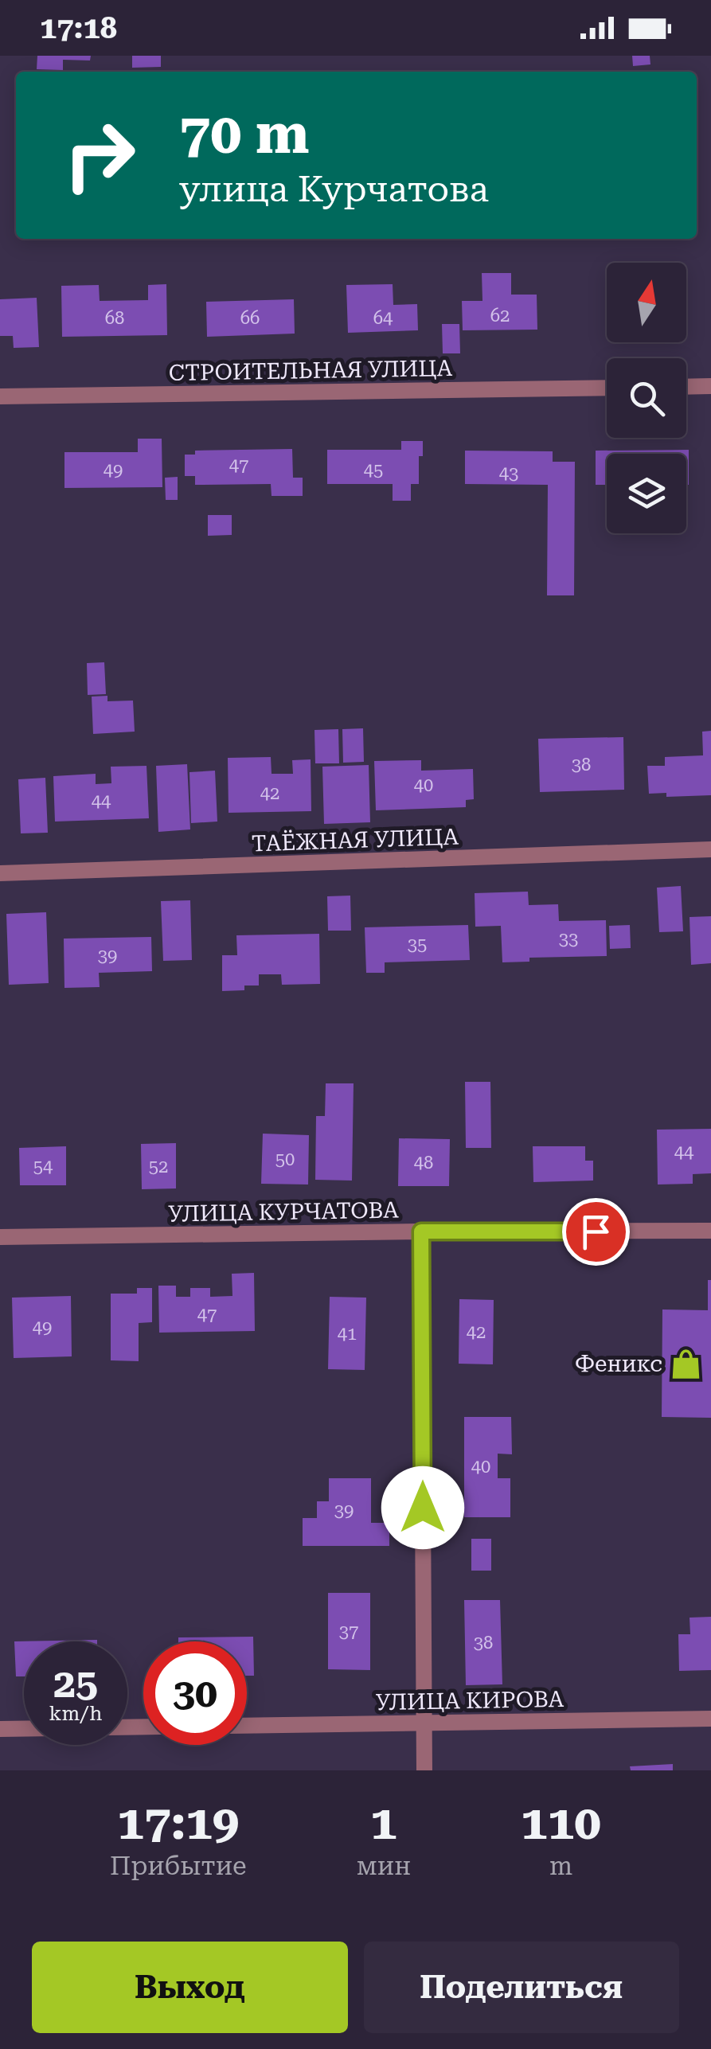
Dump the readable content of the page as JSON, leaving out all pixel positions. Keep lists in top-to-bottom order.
{
  "streets": {
    "street": [
      "СТРОИТЕЛЬНАЯ УЛИЦА",
      "ТАЁЖНАЯ УЛИЦА",
      "УЛИЦА КУРЧАТОВА",
      "УЛИЦА КИРОВА"
    ]
  },
  "places": {
    "shop": ["Феникс"]
  },
  "house_numbers": [
    "62",
    "68",
    "66",
    "64",
    "47",
    "49",
    "45",
    "43",
    "38",
    "40",
    "42",
    "44",
    "33",
    "35",
    "39",
    "44",
    "50",
    "48",
    "54",
    "52",
    "47",
    "49",
    "42",
    "41",
    "40",
    "39",
    "37",
    "38"
  ],
  "north": "top",
  "page": {
    "status": "17:18",
    "turn": ["70 m", "улица Курчатова"],
    "speed": "25 km/h",
    "limit": "30",
    "eta": [
      "17:19",
      "Прибытие",
      "1",
      "мин",
      "110",
      "m"
    ],
    "buttons": ["Выход", "Поделиться"]
  }
}
